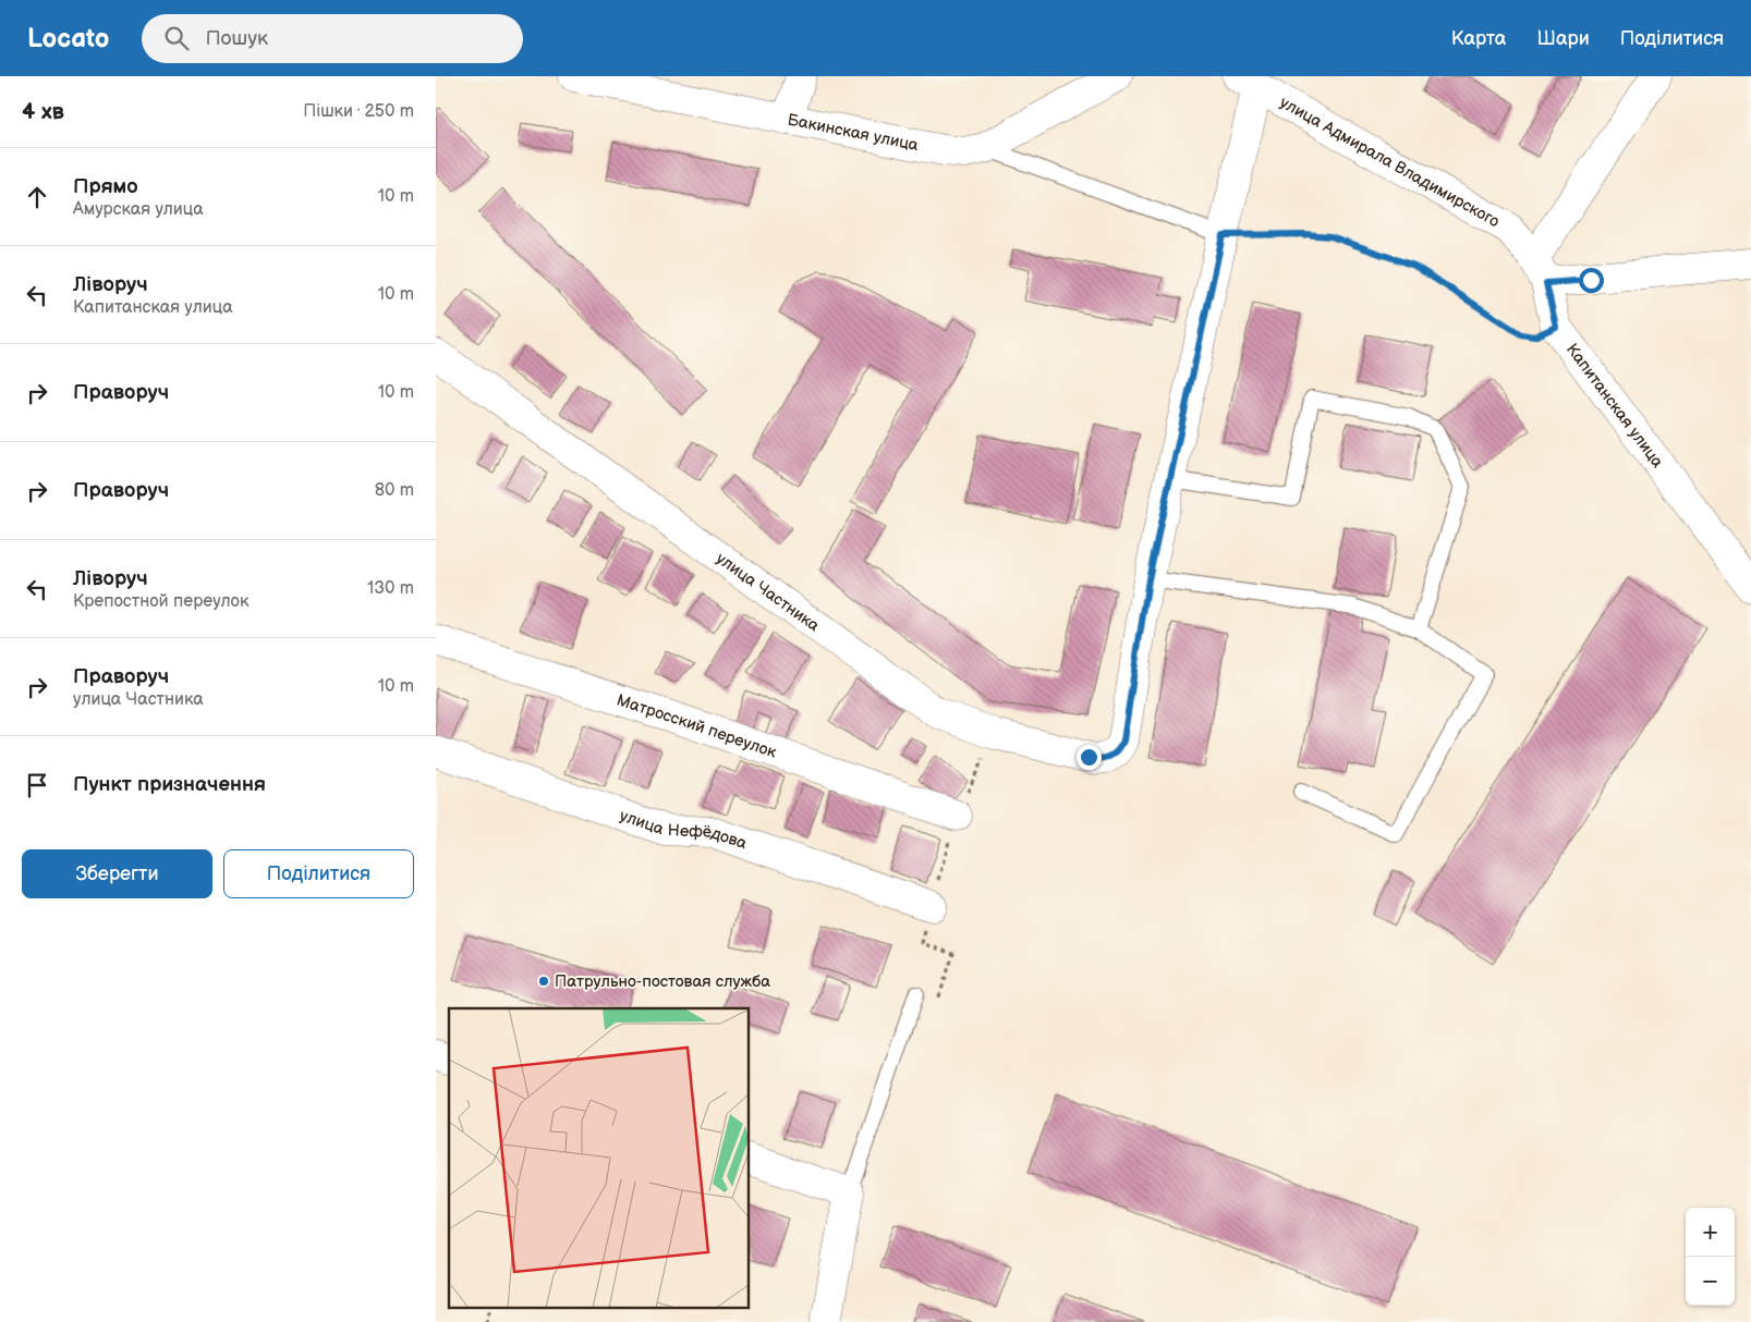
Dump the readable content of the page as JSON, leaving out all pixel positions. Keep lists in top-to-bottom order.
{
  "streets": {
    "street": [
      "Бакинская улица",
      "улица Адмирала Владимирского",
      "Капитанская улица",
      "улица Частника",
      "Матросский переулок",
      "улица Нефёдова"
    ]
  },
  "crossings": [
    ["улица Адмирала Владимирского", "Капитанская улица"]
  ],
  "places": ["Патрульно-постовая служба"],
  "page": {
    "header": "Locato",
    "search": "Пошук",
    "nav": ["Карта", "Шари", "Поділитися"],
    "heading": ["4 хв", "Пішки · 250 m"],
    "list": [
      ["Прямо", "Амурская улица", "10 m"],
      ["Ліворуч", "Капитанская улица", "10 m"],
      ["Праворуч", "10 m"],
      ["Праворуч", "80 m"],
      ["Ліворуч", "Крепостной переулок", "130 m"],
      ["Праворуч", "улица Частника", "10 m"],
      "Пункт призначення"
    ],
    "buttons": ["Зберегти", "Поділитися"],
    "map_buttons": ["+", "−"]
  }
}
